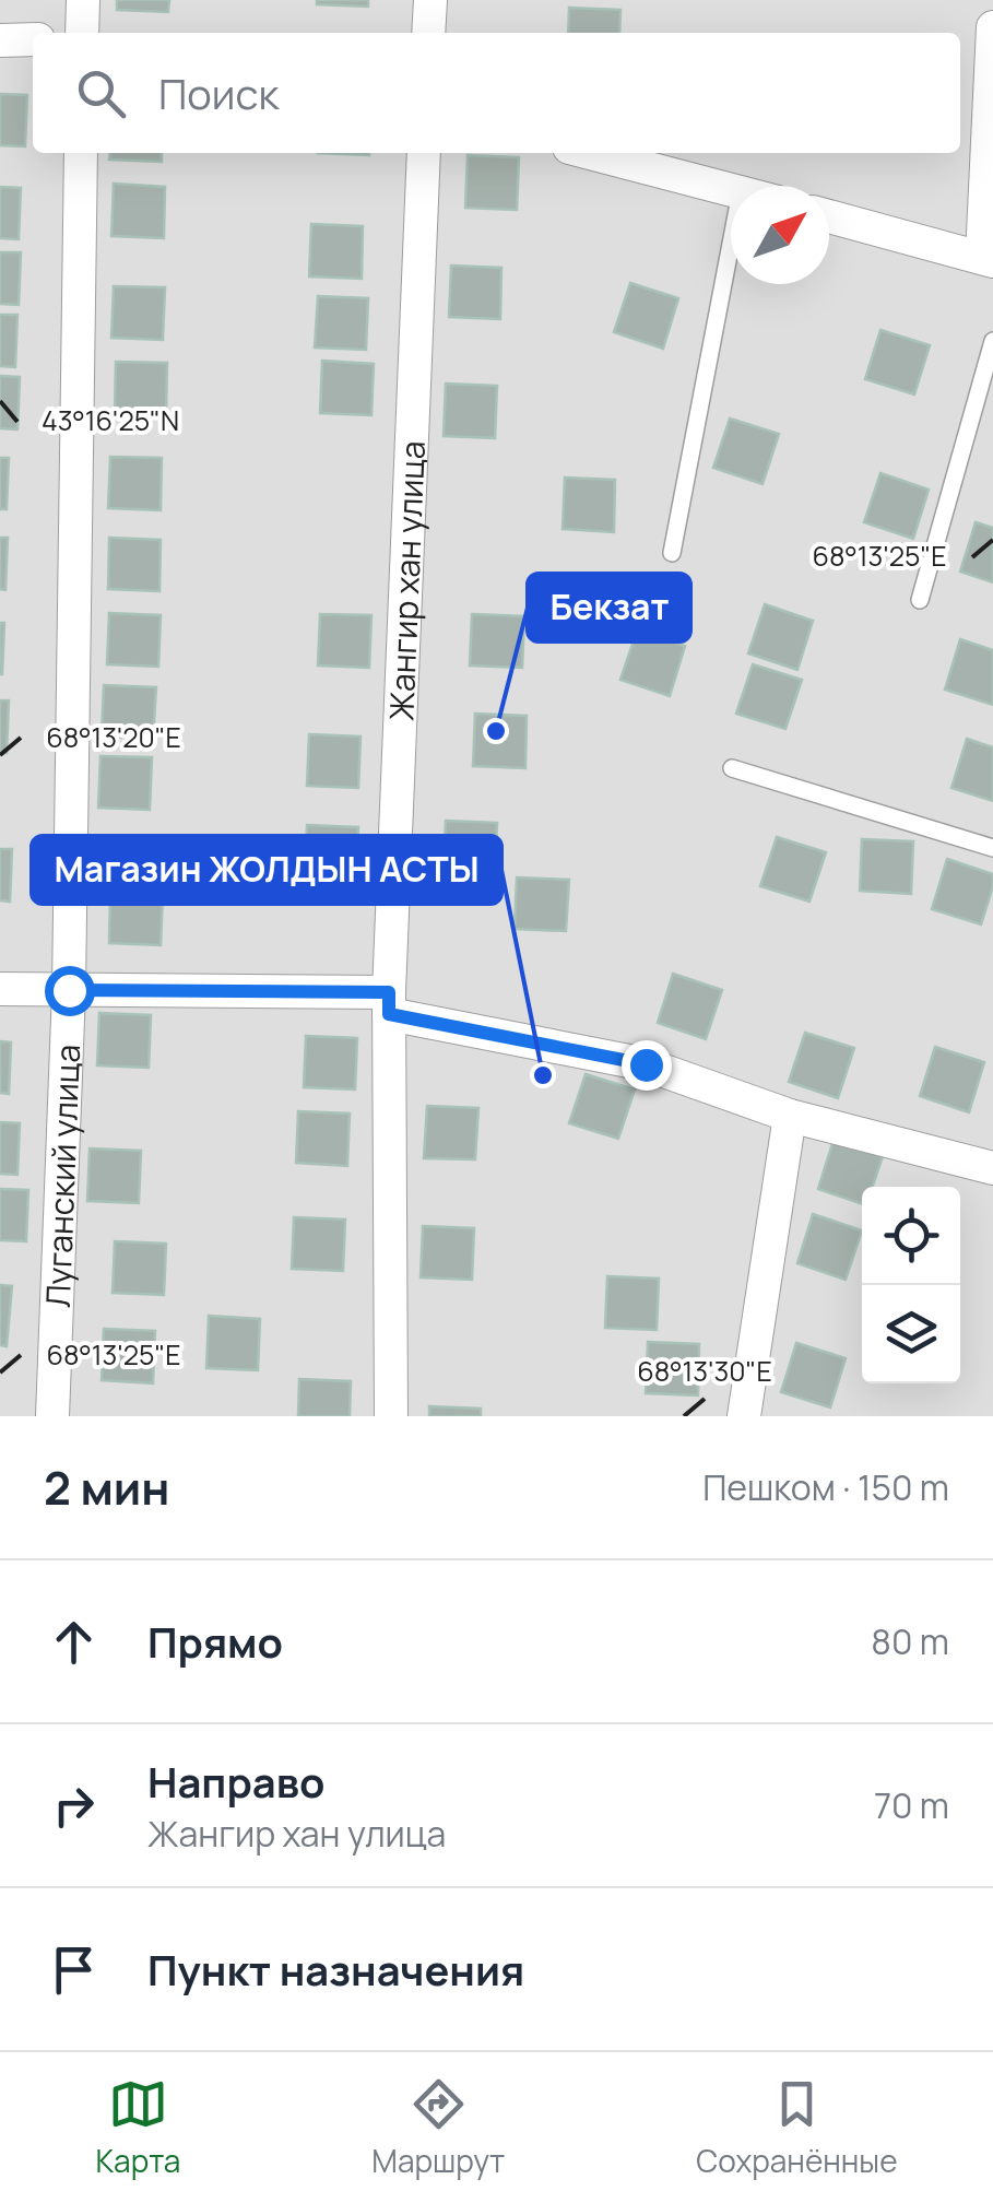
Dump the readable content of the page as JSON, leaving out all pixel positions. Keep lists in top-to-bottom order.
{
  "streets": {
    "street": ["Жангир хан улица", "Луганский улица"]
  },
  "places": ["Бекзат", "Магазин ЖОЛДЫН АСТЫ"],
  "north": "top right",
  "page": {
    "search": "Поиск",
    "heading": ["2 мин", "Пешком · 150 m"],
    "list": [
      ["Прямо", "80 m"],
      ["Направо", "Жангир хан улица", "70 m"],
      "Пункт назначения"
    ],
    "nav": ["Карта", "Маршрут", "Сохранённые"]
  },
  "coordinates": [
    "43°16'25\"N",
    "68°13'25\"E",
    "68°13'20\"E",
    "68°13'30\"E"
  ]
}
